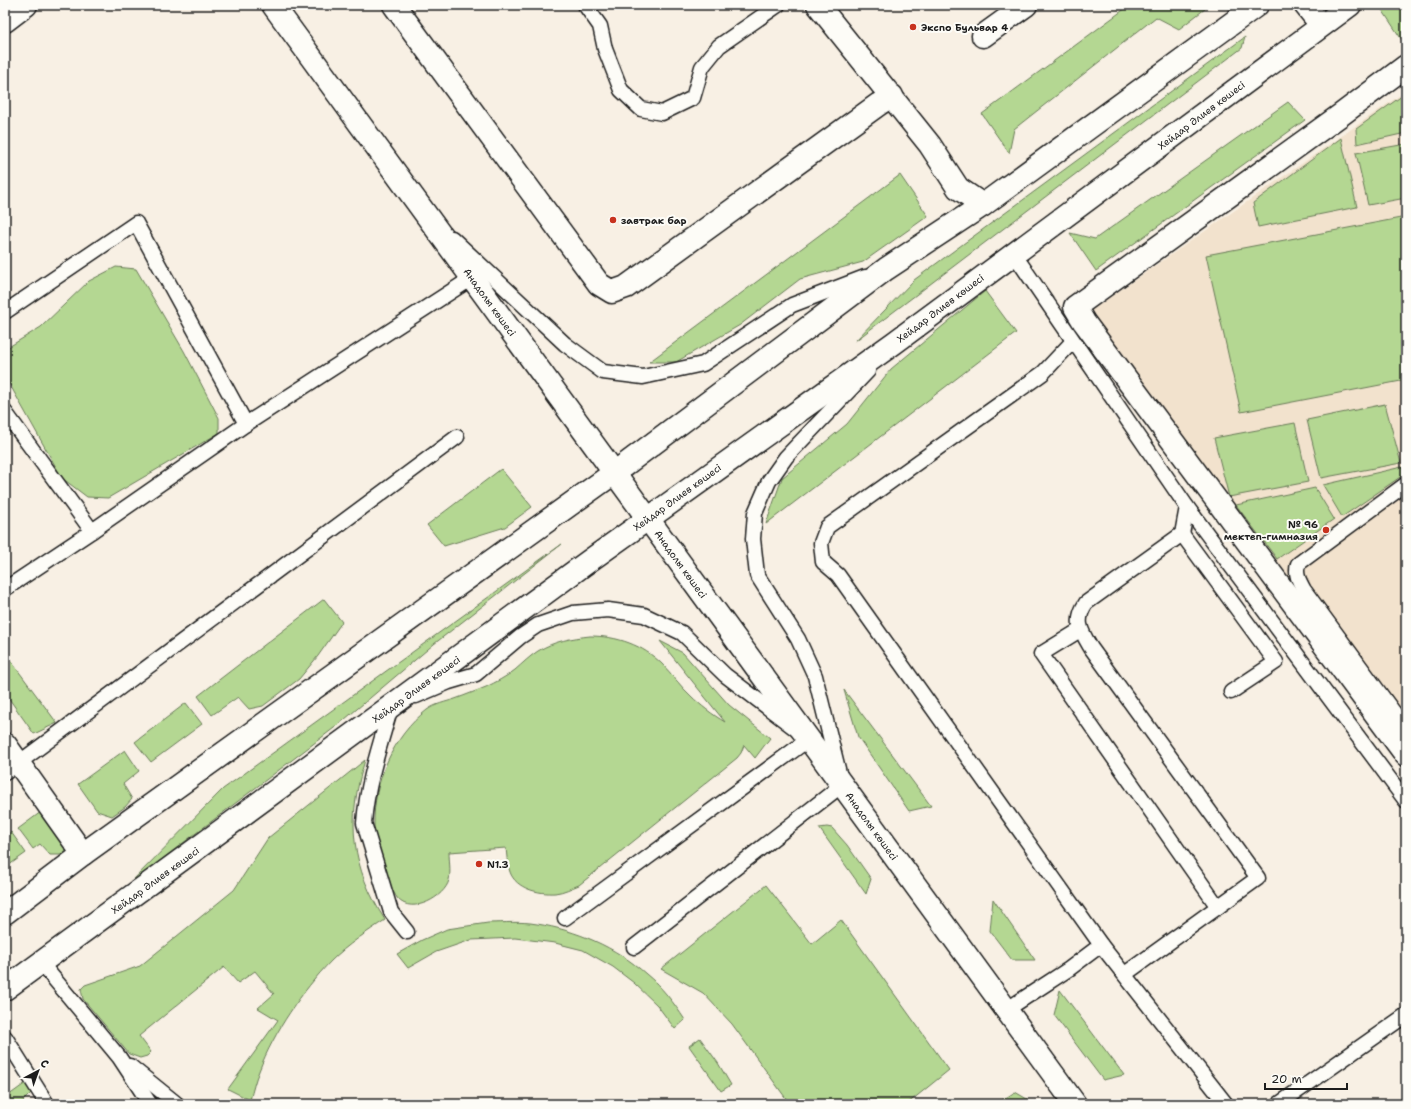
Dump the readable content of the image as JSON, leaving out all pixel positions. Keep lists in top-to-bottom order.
{
  "streets": {
    "street": ["Хейдар Әлиев көшесі", "Анадолы көшесі"]
  },
  "crossings": [
    ["Хейдар Әлиев көшесі", "Анадолы көшесі"]
  ],
  "places": [
    "Экспо Бульвар 4",
    "завтрак бар",
    "№ 96 мектеп-гимназия",
    "N1.3"
  ],
  "scale_bar": "20 m",
  "north": "top right"
}
